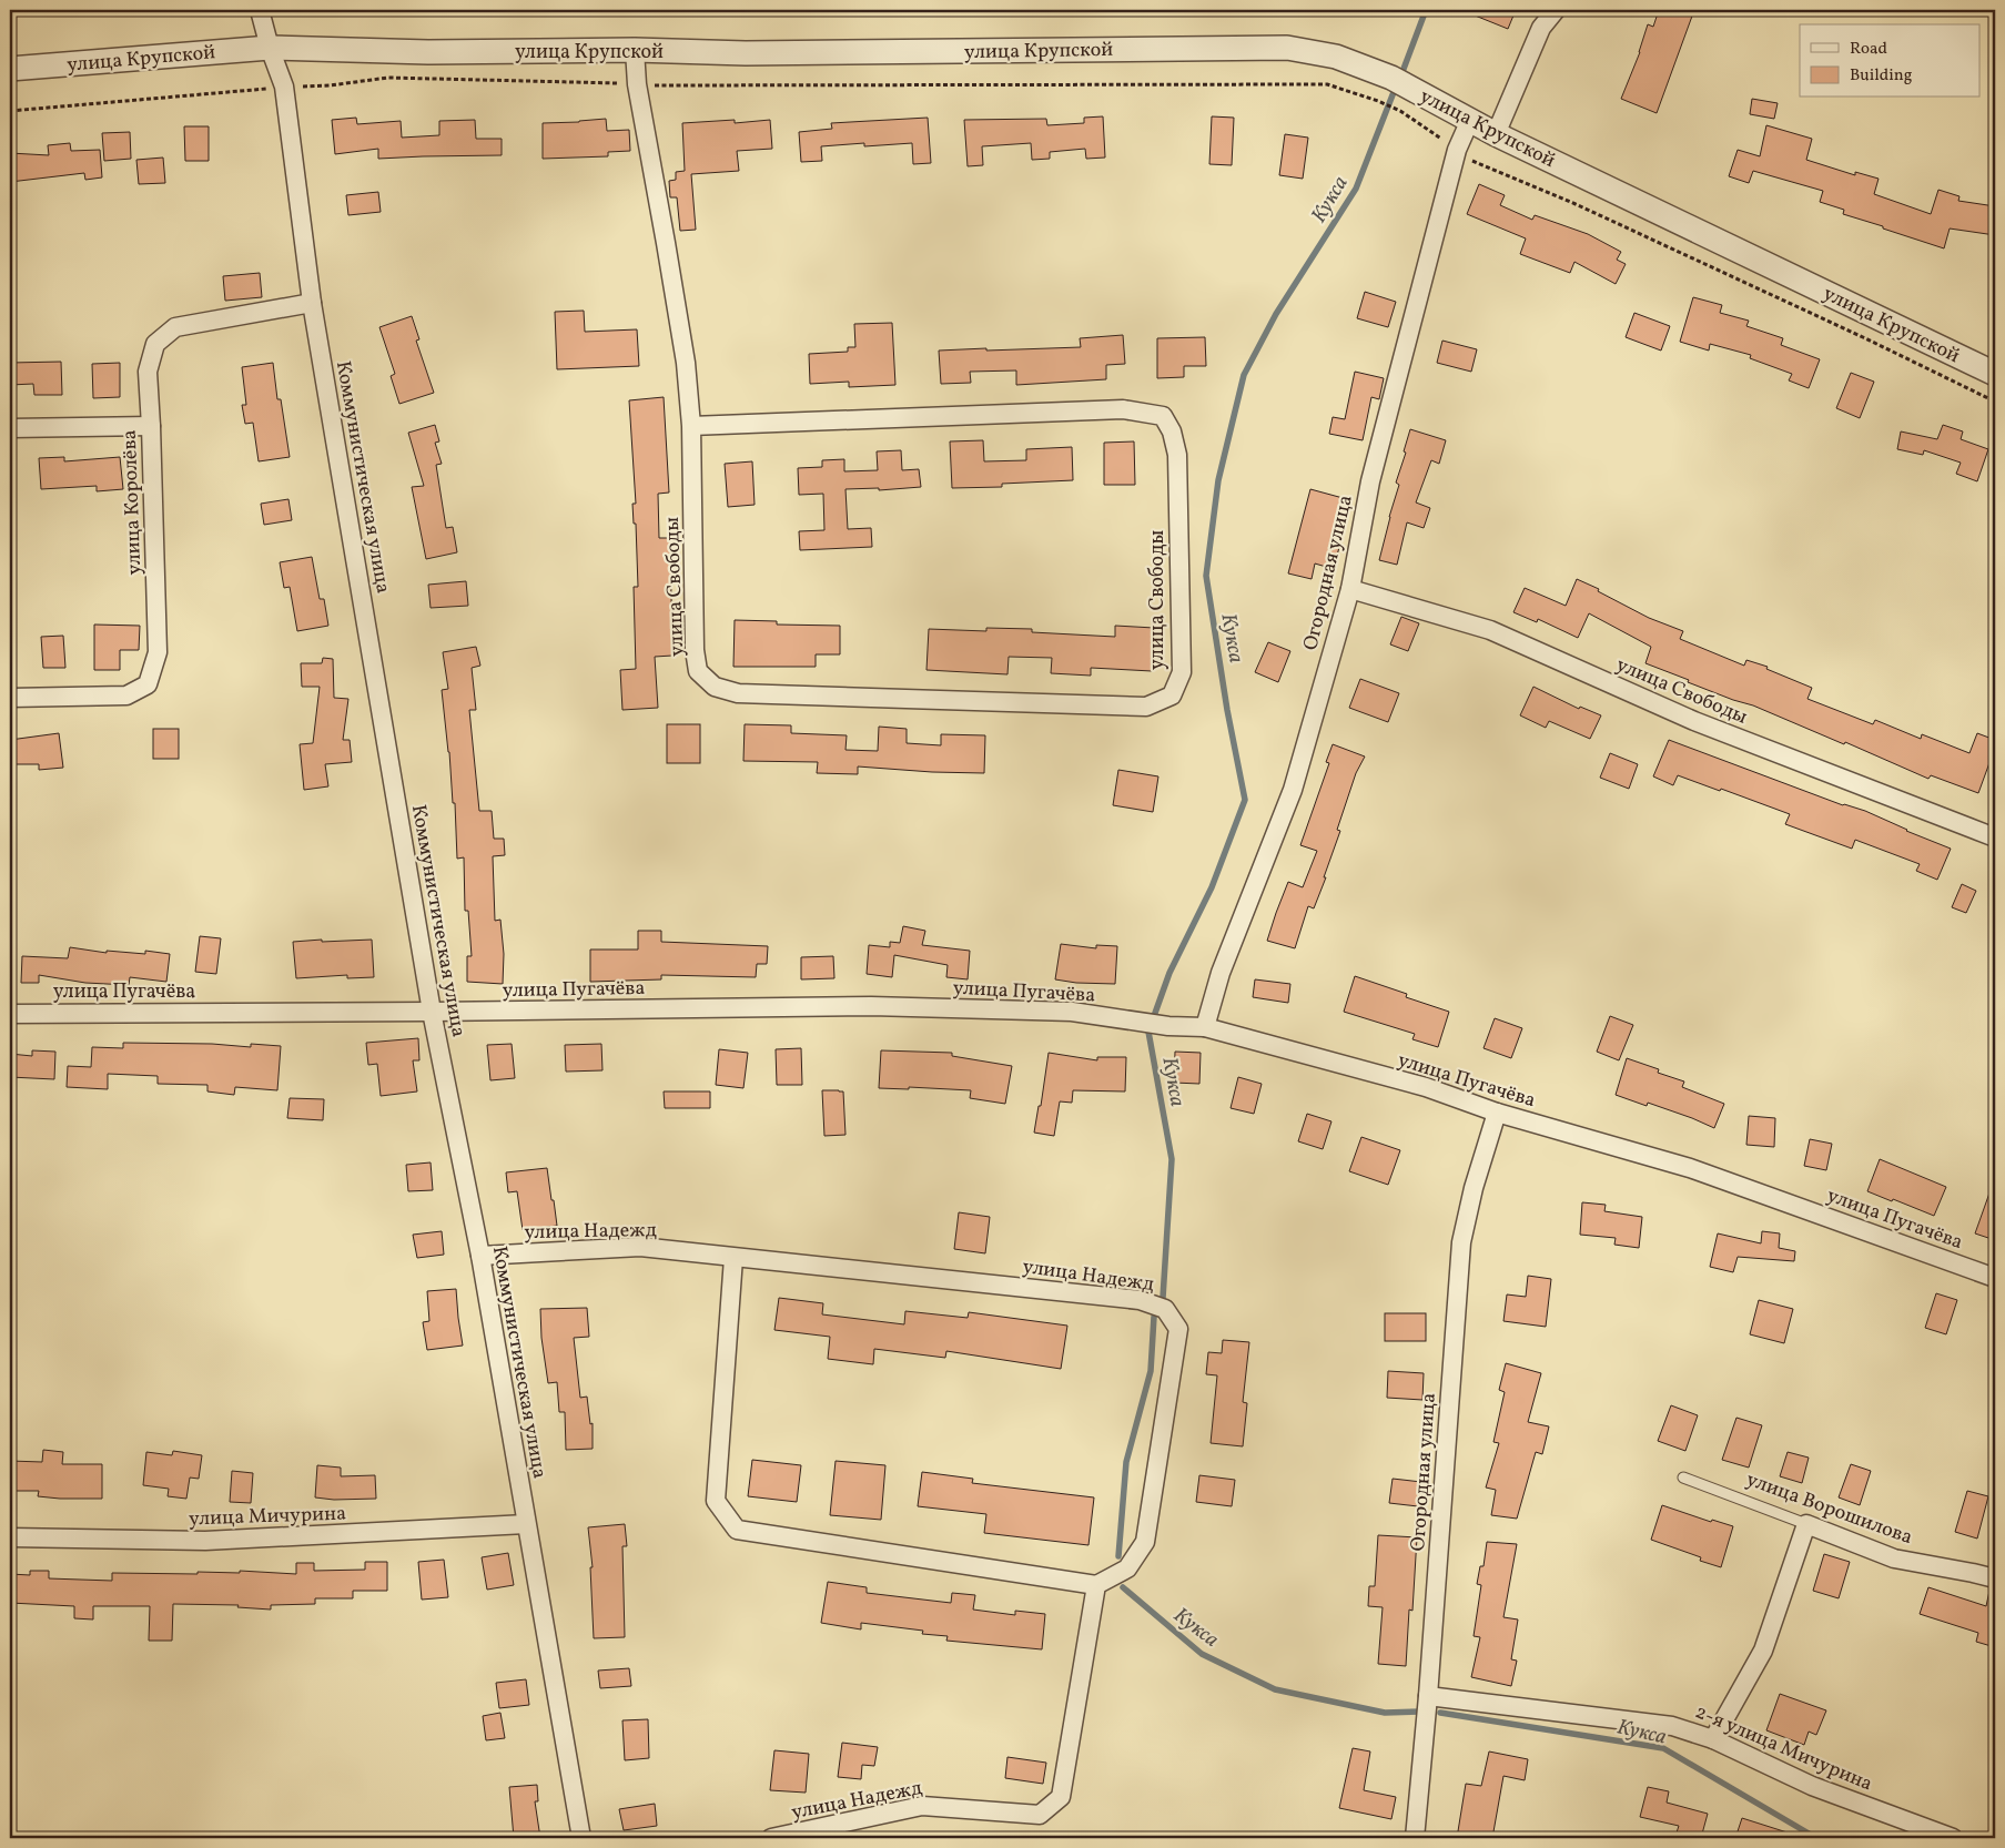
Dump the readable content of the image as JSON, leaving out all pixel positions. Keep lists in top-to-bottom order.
{
  "streets": {
    "street": [
      "улица Крупской",
      "Коммунистическая улица",
      "улица Королёва",
      "Огородная улица",
      "улица Свободы",
      "улица Пугачёва",
      "улица Надежд",
      "улица Ворошилова",
      "улица Мичурина",
      "2-я улица Мичурина"
    ]
  },
  "crossings": [
    ["улица Крупской", "Коммунистическая улица"],
    ["улица Крупской", "Огородная улица"],
    ["улица Крупской", "улица Свободы"],
    ["Коммунистическая улица", "улица Королёва"],
    ["Коммунистическая улица", "улица Пугачёва"],
    ["Коммунистическая улица", "улица Надежд"],
    ["Коммунистическая улица", "улица Мичурина"],
    ["Огородная улица", "улица Свободы"],
    ["Огородная улица", "улица Пугачёва"],
    ["Огородная улица", "2-я улица Мичурина"]
  ],
  "water": ["Кукса"],
  "legend": ["Road", "Building"]
}
